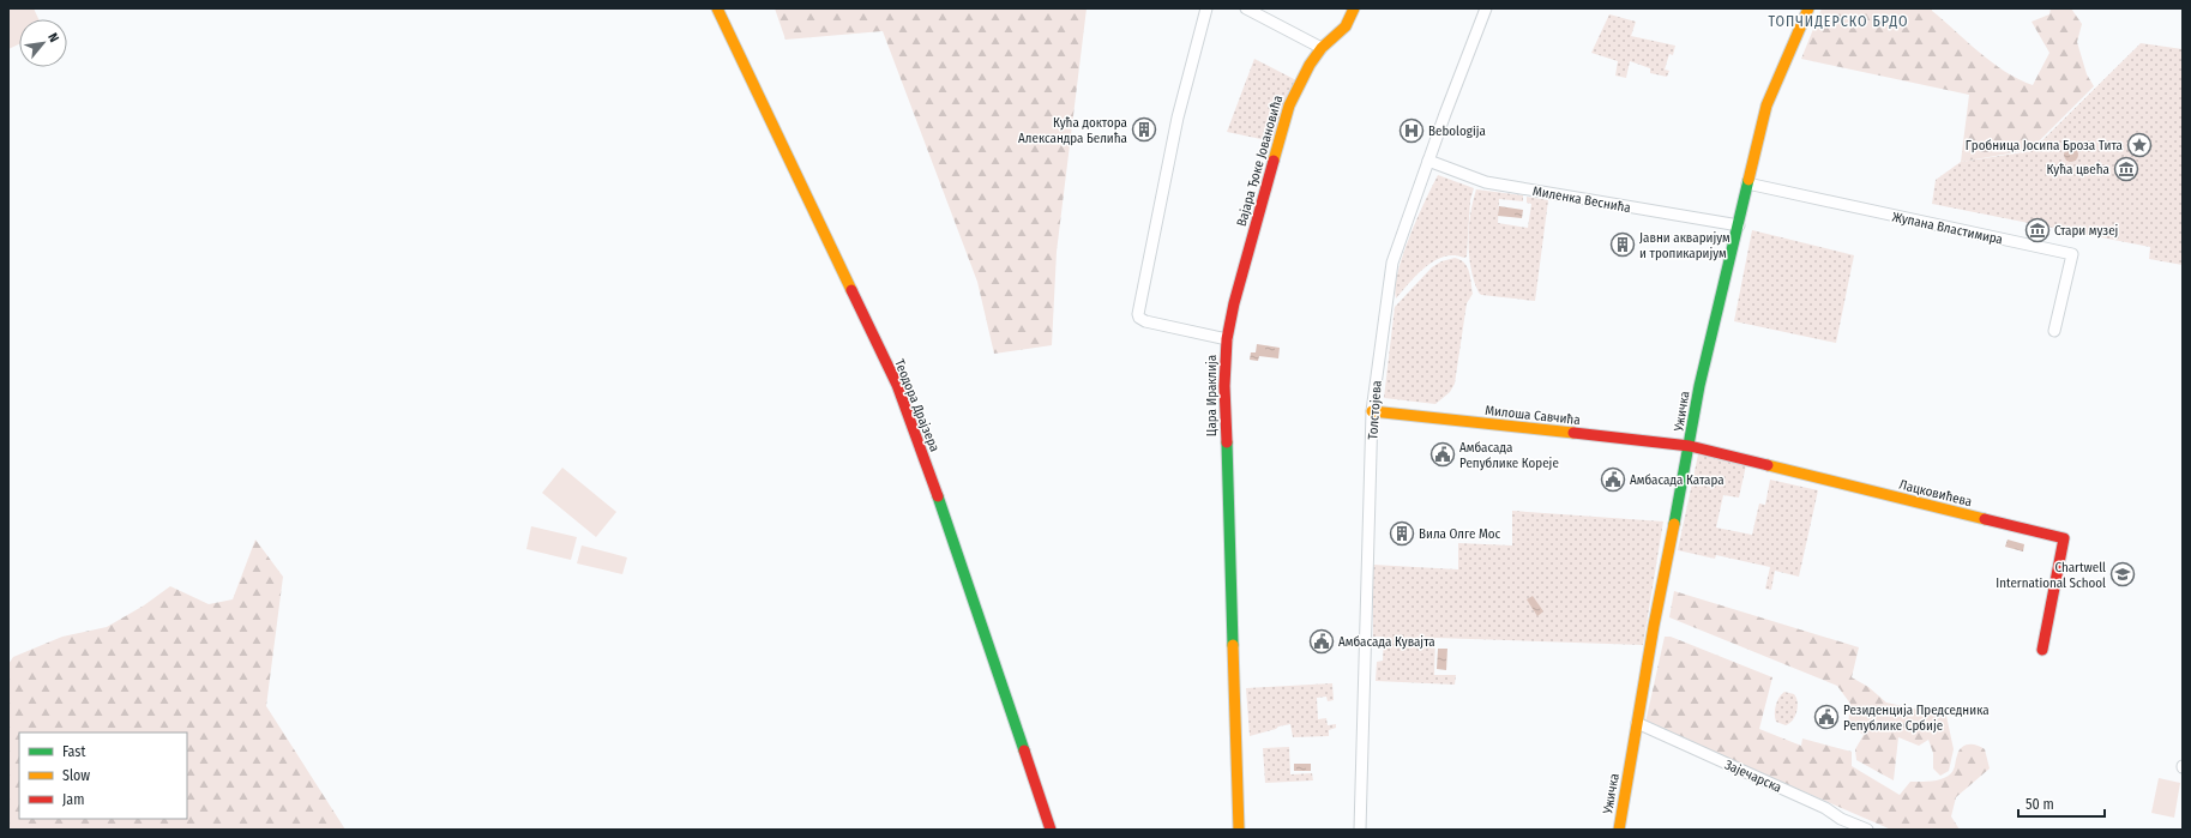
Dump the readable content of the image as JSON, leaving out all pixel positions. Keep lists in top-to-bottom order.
{
  "streets": {
    "street": [
      "Вајара Ђоке Јовановића",
      "Миленка Веснића",
      "Жупана Властимира",
      "Цара Ираклија",
      "Теодора Драјзера",
      "Толстојева",
      "Ужичка",
      "Милоша Савчића",
      "Лацковићева",
      "Зајечарска"
    ]
  },
  "crossings": [
    ["Вајара Ђоке Јовановића", "Цара Ираклија"],
    ["Миленка Веснића", "Толстојева"],
    ["Миленка Веснића", "Ужичка"],
    ["Жупана Властимира", "Ужичка"],
    ["Толстојева", "Милоша Савчића"],
    ["Ужичка", "Милоша Савчића"],
    ["Ужичка", "Лацковићева"],
    ["Ужичка", "Зајечарска"],
    ["Милоша Савчића", "Лацковићева"]
  ],
  "districts": ["ТОПЧИДЕРСКО БРДО"],
  "places": {
    "building": ["Кућа доктора Александра Белића", "Јавни акваријум и тропикаријум", "Вила Олге Мос"],
    "hospital": ["Bebologija"],
    "place": ["Гробница Јосипа Броза Тита"],
    "museum": ["Кућа цвећа", "Стари музеј"],
    "public building": [
      "Амбасада Републике Кореје",
      "Амбасада Катара",
      "Амбасада Кувајта",
      "Резиденција Председника Републике Србије"
    ],
    "school or university": ["Chartwell International School"]
  },
  "legend": ["Fast", "Slow", "Jam"],
  "scale_bar": "50 m",
  "north": "top right"
}
